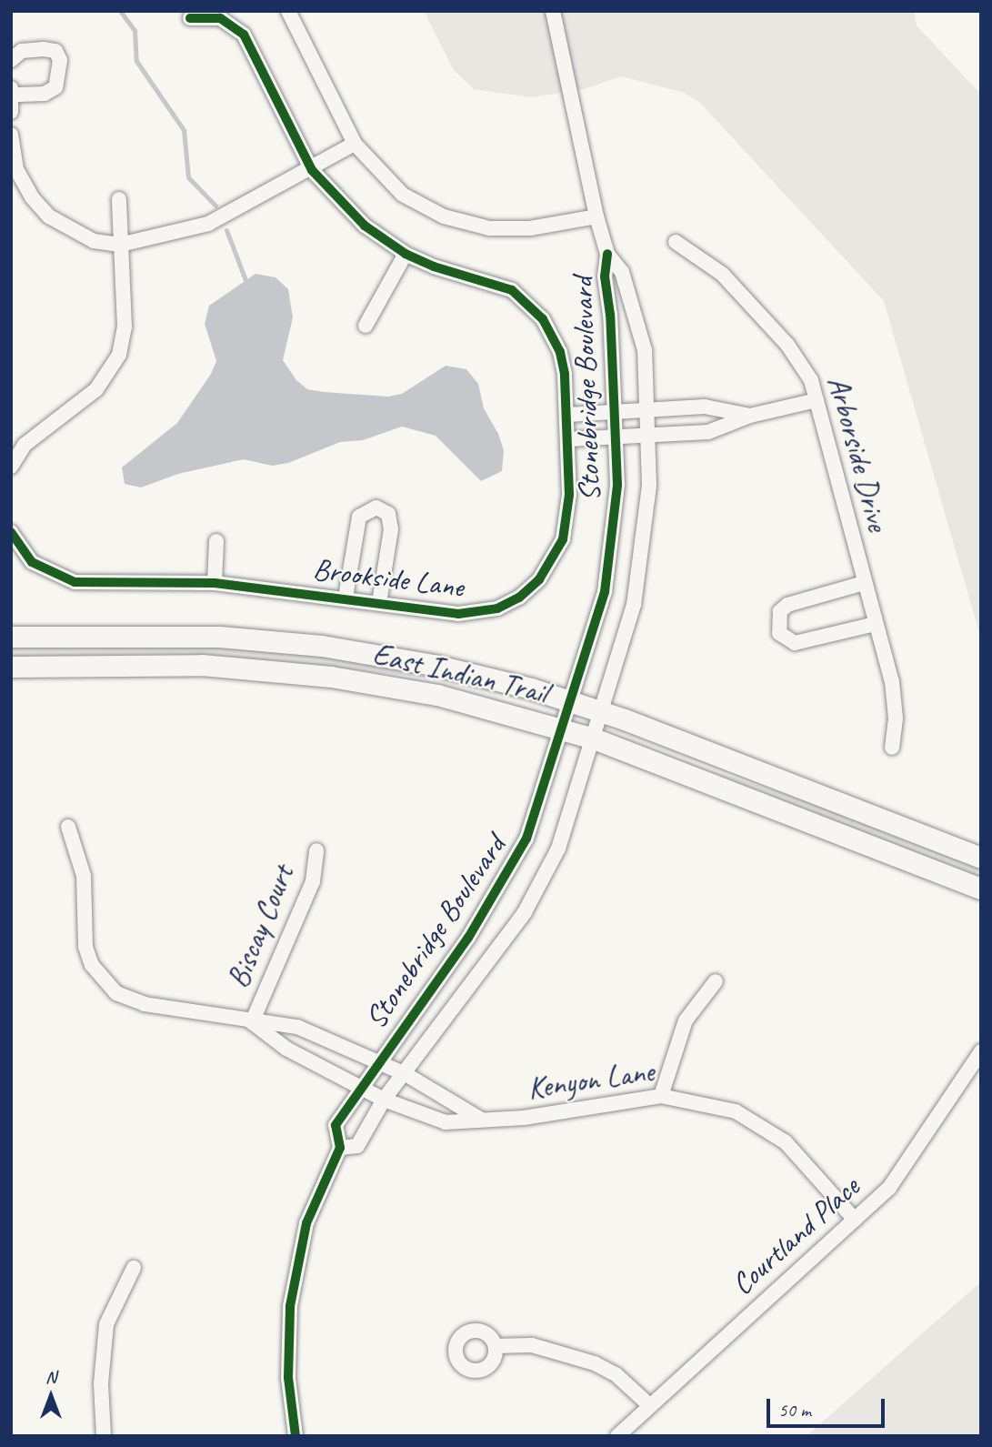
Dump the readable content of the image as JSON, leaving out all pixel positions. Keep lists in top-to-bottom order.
{
  "streets": {
    "main road": ["East Indian Trail"],
    "street": [
      "Stonebridge Boulevard",
      "Arborside Drive",
      "Brookside Lane",
      "Biscay Court",
      "Kenyon Lane",
      "Courtland Place"
    ]
  },
  "crossings": [
    ["Stonebridge Boulevard", "East Indian Trail"],
    ["Stonebridge Boulevard", "Kenyon Lane"],
    ["Biscay Court", "Kenyon Lane"],
    ["Kenyon Lane", "Courtland Place"]
  ],
  "scale_bar": "50 m",
  "north": "top"
}
